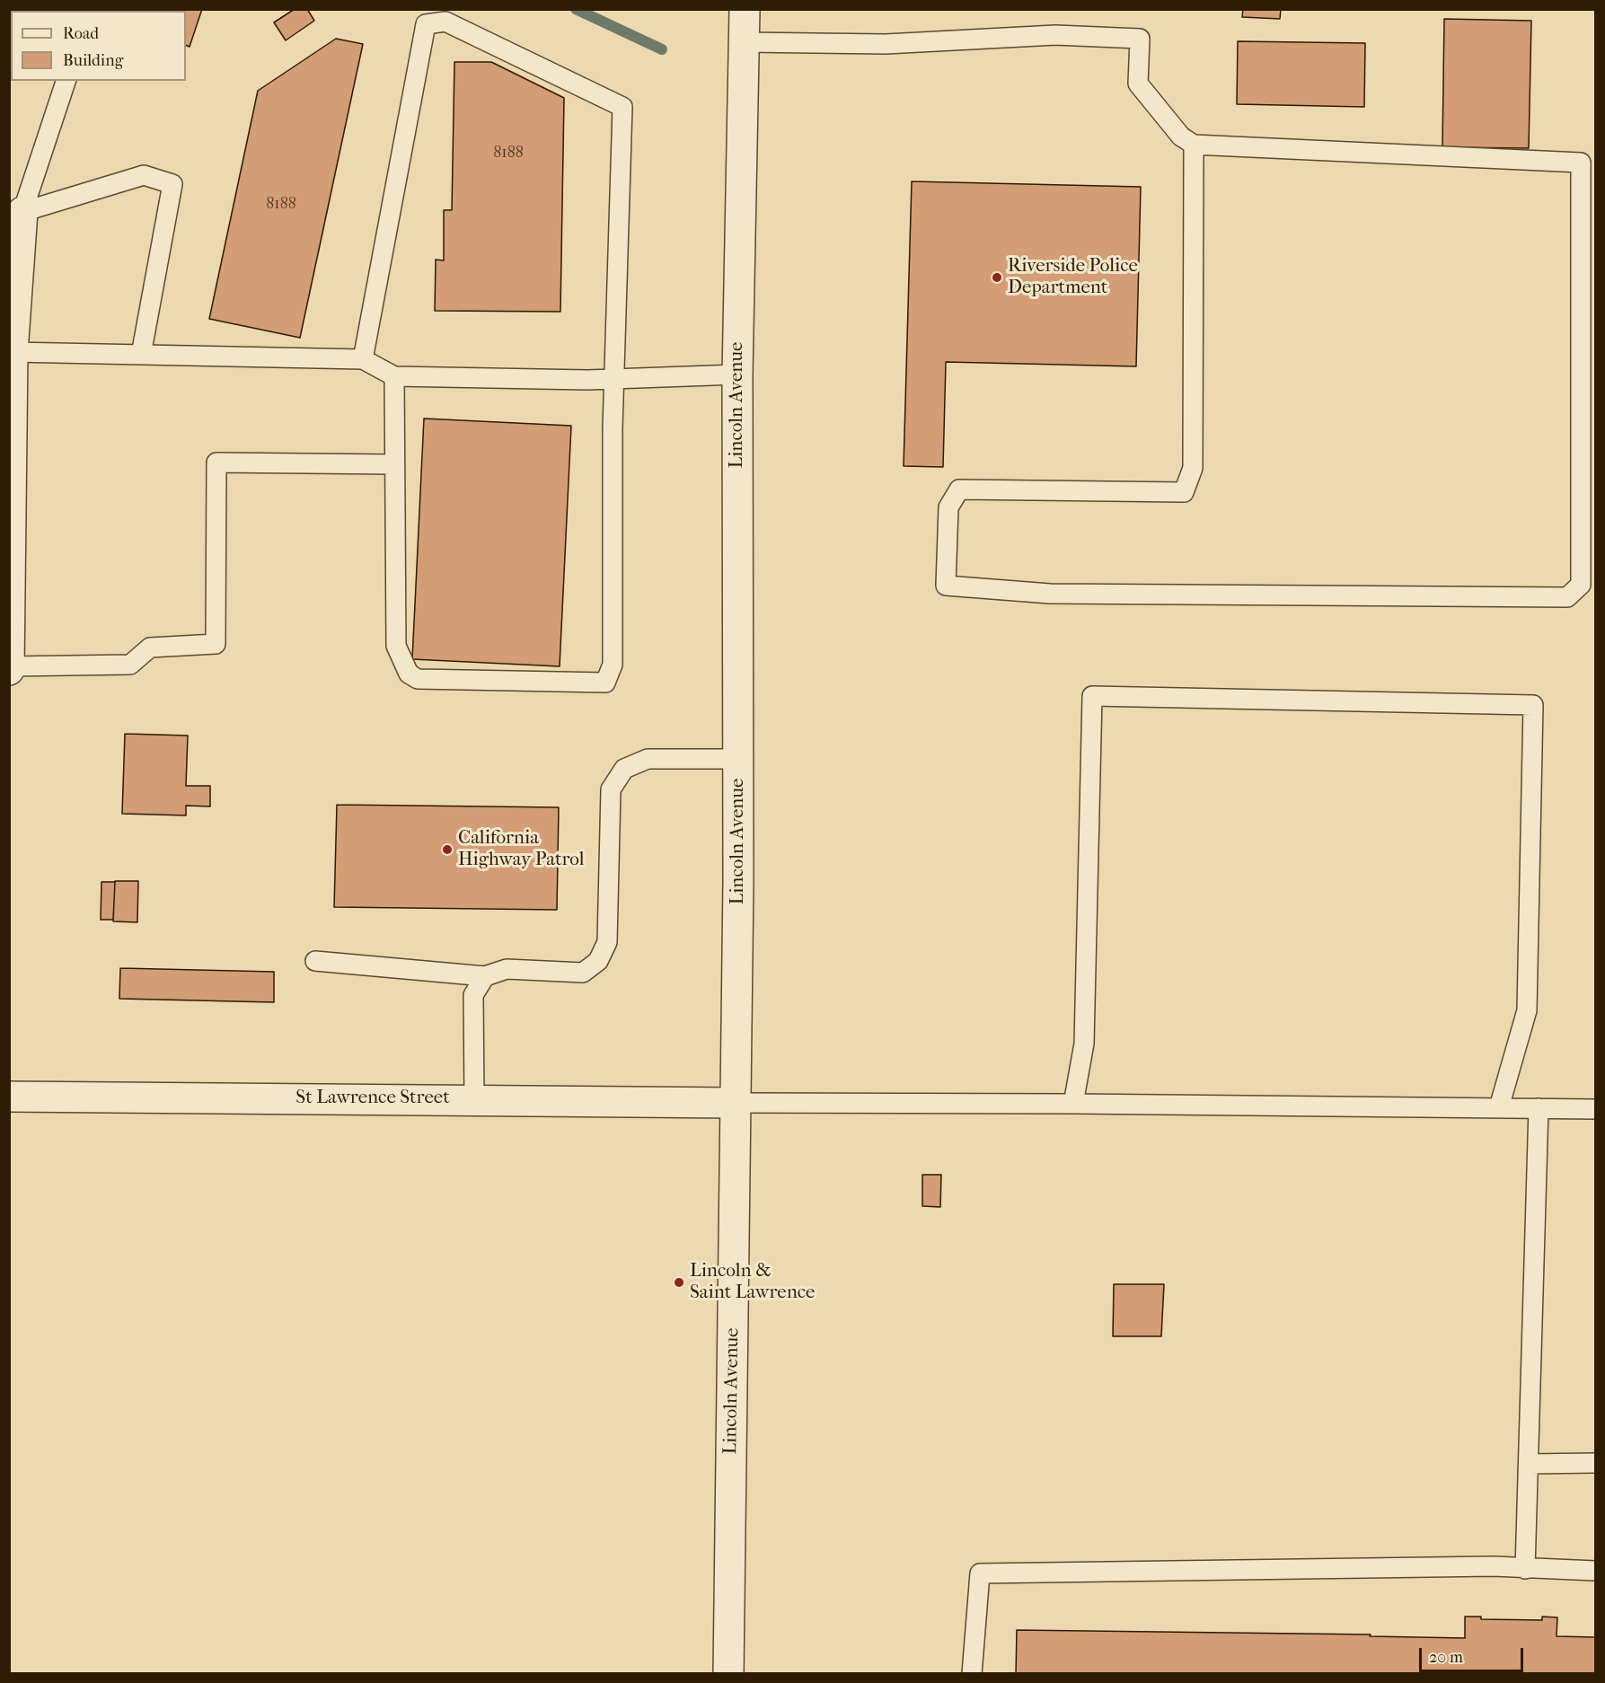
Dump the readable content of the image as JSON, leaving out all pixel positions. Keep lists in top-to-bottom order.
{
  "streets": {
    "street": ["Lincoln Avenue", "St Lawrence Street"]
  },
  "crossings": [
    ["Lincoln Avenue", "St Lawrence Street"]
  ],
  "places": ["Riverside Police Department", "California Highway Patrol", "Lincoln & Saint Lawrence"],
  "house_numbers": ["8188", "8188"],
  "legend": ["Road", "Building"],
  "scale_bar": "20 m"
}
